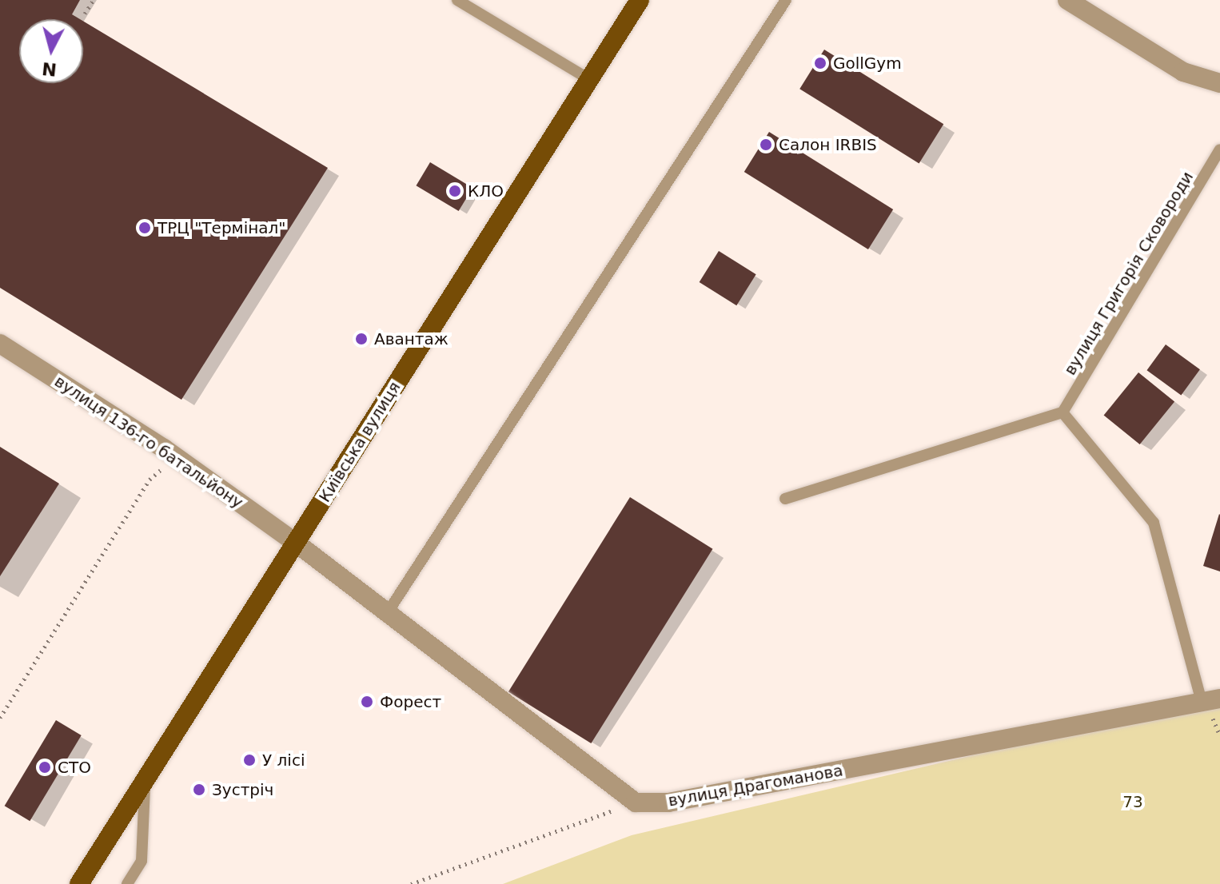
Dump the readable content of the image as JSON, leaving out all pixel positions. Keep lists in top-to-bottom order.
{
  "streets": {
    "main road": ["Київська вулиця"],
    "street": ["вулиця 136-го батальйону", "вулиця Драгоманова"],
    "lane": ["вулиця Григорія Сковороди"]
  },
  "crossings": [
    ["вулиця 136-го батальйону", "Київська вулиця"]
  ],
  "parks": ["73"],
  "places": [
    "GollGym",
    "Салон IRBIS",
    "КЛО",
    "ТРЦ \"Термінал\"",
    "Авантаж",
    "Форест",
    "У лісі",
    "СТО",
    "Зустріч"
  ],
  "north": "bottom"
}
